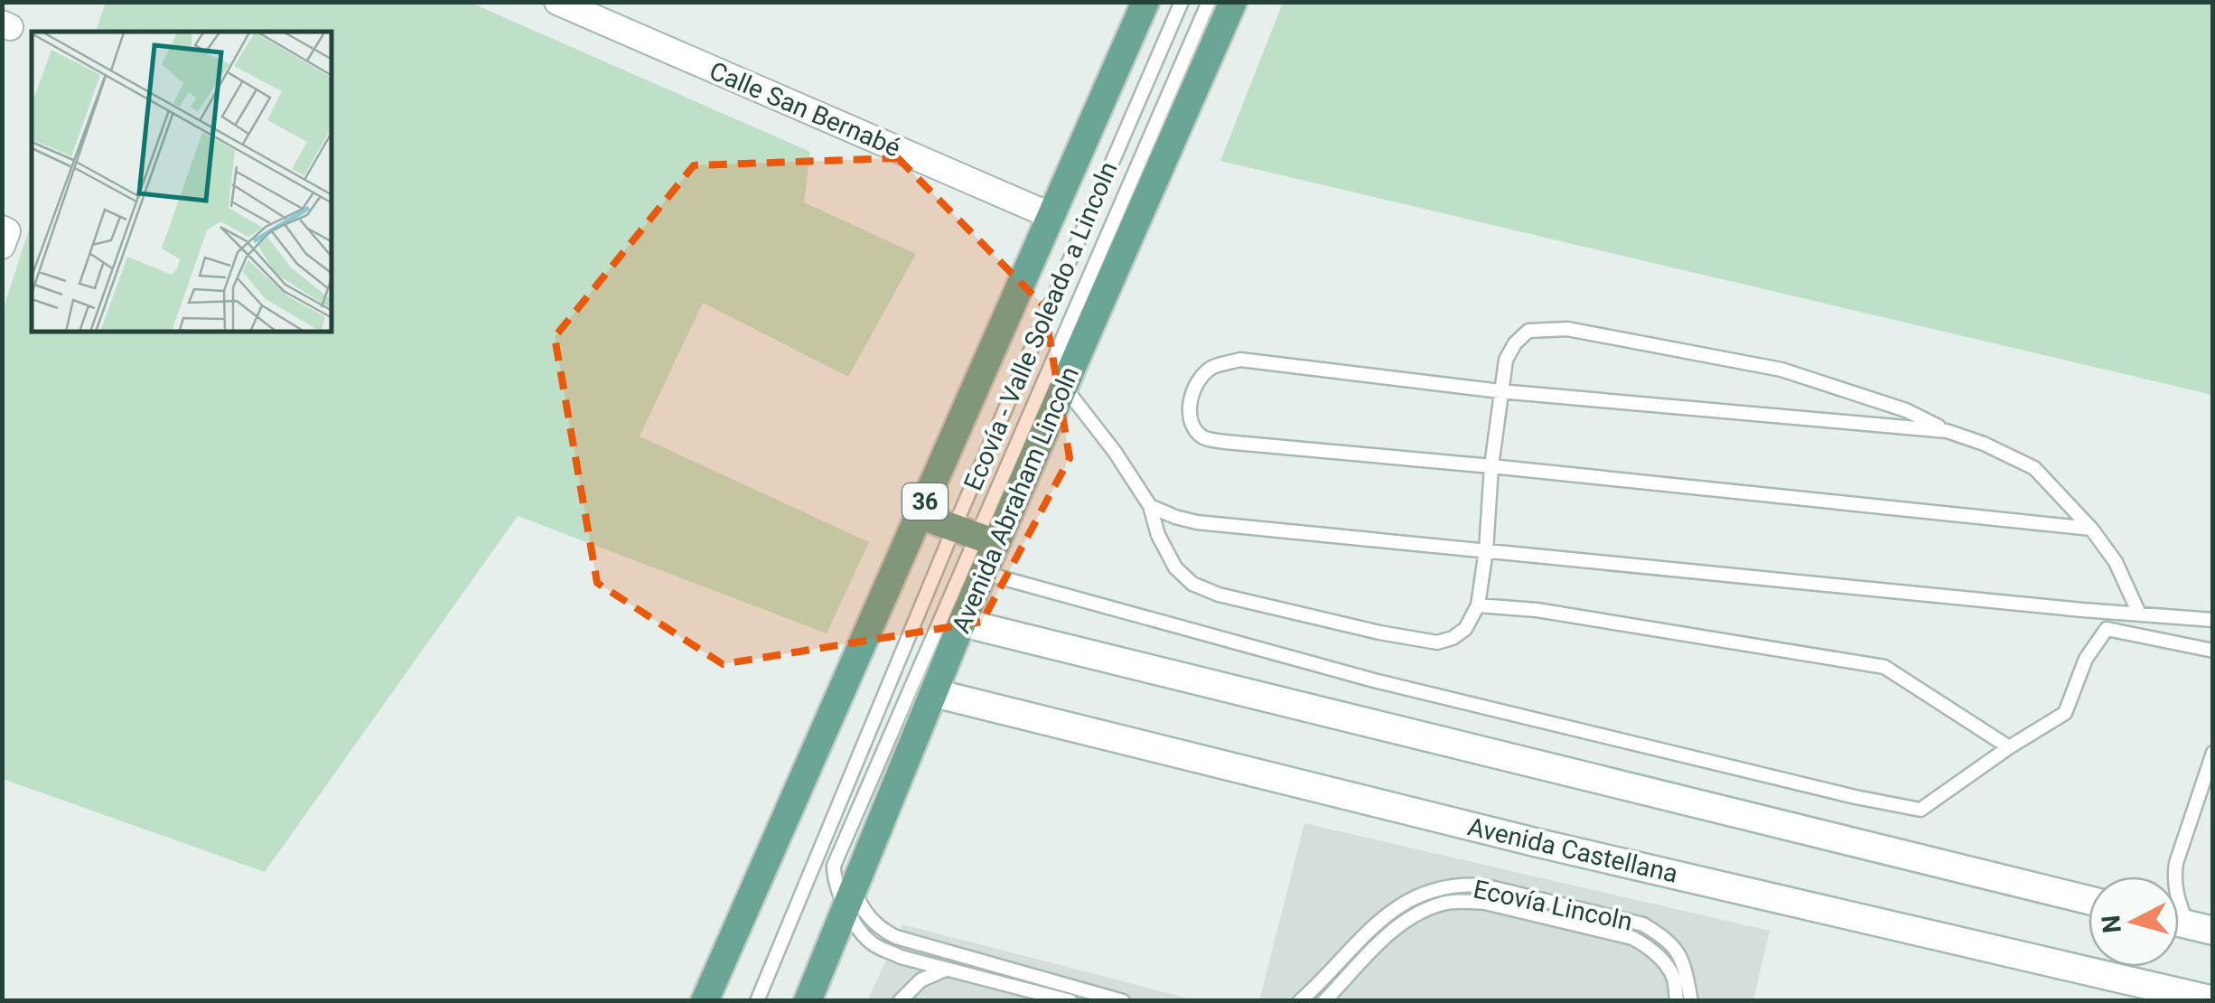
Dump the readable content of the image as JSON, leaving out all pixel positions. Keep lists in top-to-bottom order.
{
  "streets": {
    "main road": ["Avenida Abraham Lincoln", "36"],
    "street": ["Calle San Bernabé", "Avenida Castellana"],
    "lane": ["Ecovía - Valle Soleado a Lincoln", "Ecovía Lincoln"]
  },
  "crossings": [
    ["Calle San Bernabé", "36"],
    ["Ecovía - Valle Soleado a Lincoln", "Avenida Abraham Lincoln"],
    ["Avenida Abraham Lincoln", "Avenida Castellana"]
  ],
  "north": "left"
}
